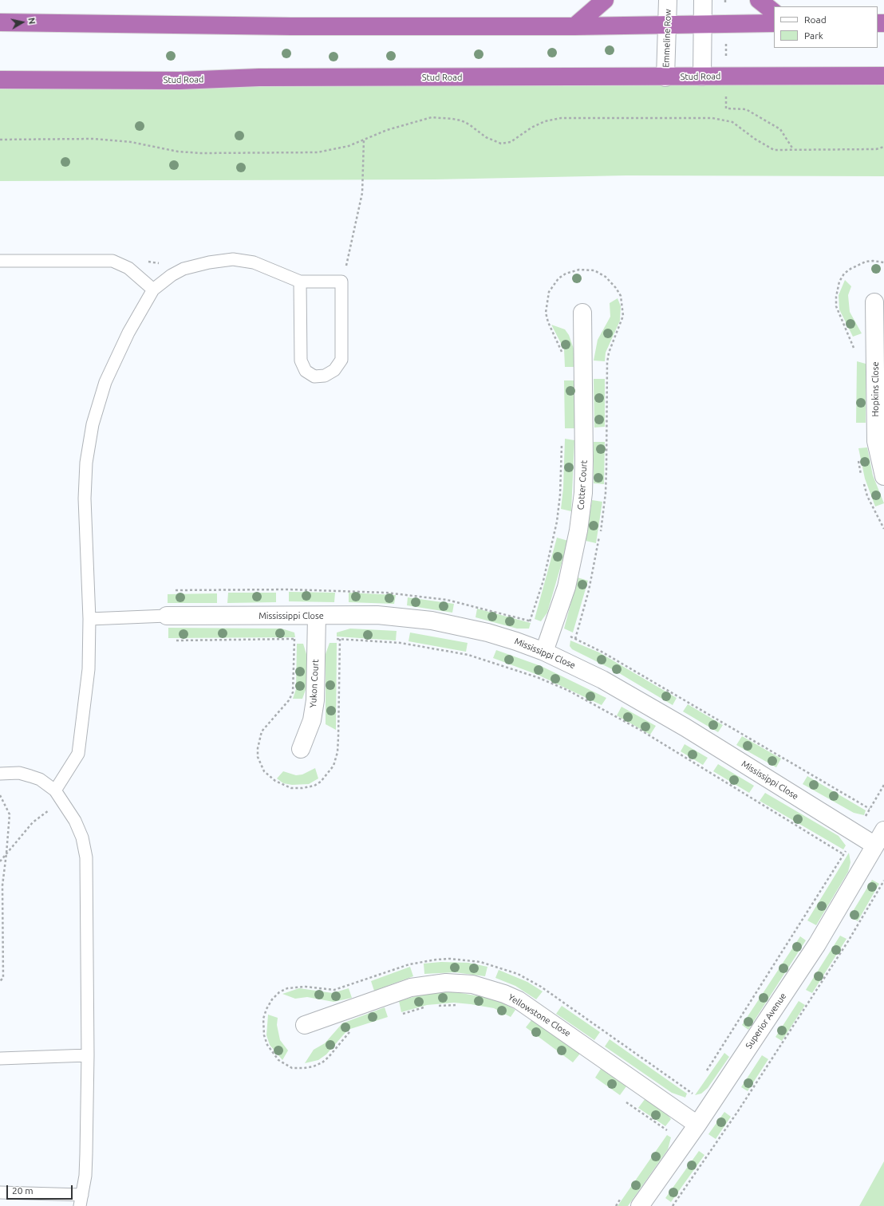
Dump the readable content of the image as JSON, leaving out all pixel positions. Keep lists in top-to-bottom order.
{
  "streets": {
    "highway": ["Stud Road"],
    "street": [
      "Emmeline Row",
      "Hopkins Close",
      "Cotter Court",
      "Mississippi Close",
      "Yukon Court",
      "Yellowstone Close",
      "Superior Avenue"
    ]
  },
  "crossings": [
    ["Emmeline Row", "Stud Road"],
    ["Cotter Court", "Mississippi Close"],
    ["Mississippi Close", "Yukon Court"],
    ["Mississippi Close", "Superior Avenue"],
    ["Yellowstone Close", "Superior Avenue"]
  ],
  "legend": ["Road", "Park"],
  "scale_bar": "20 m",
  "north": "right"
}
